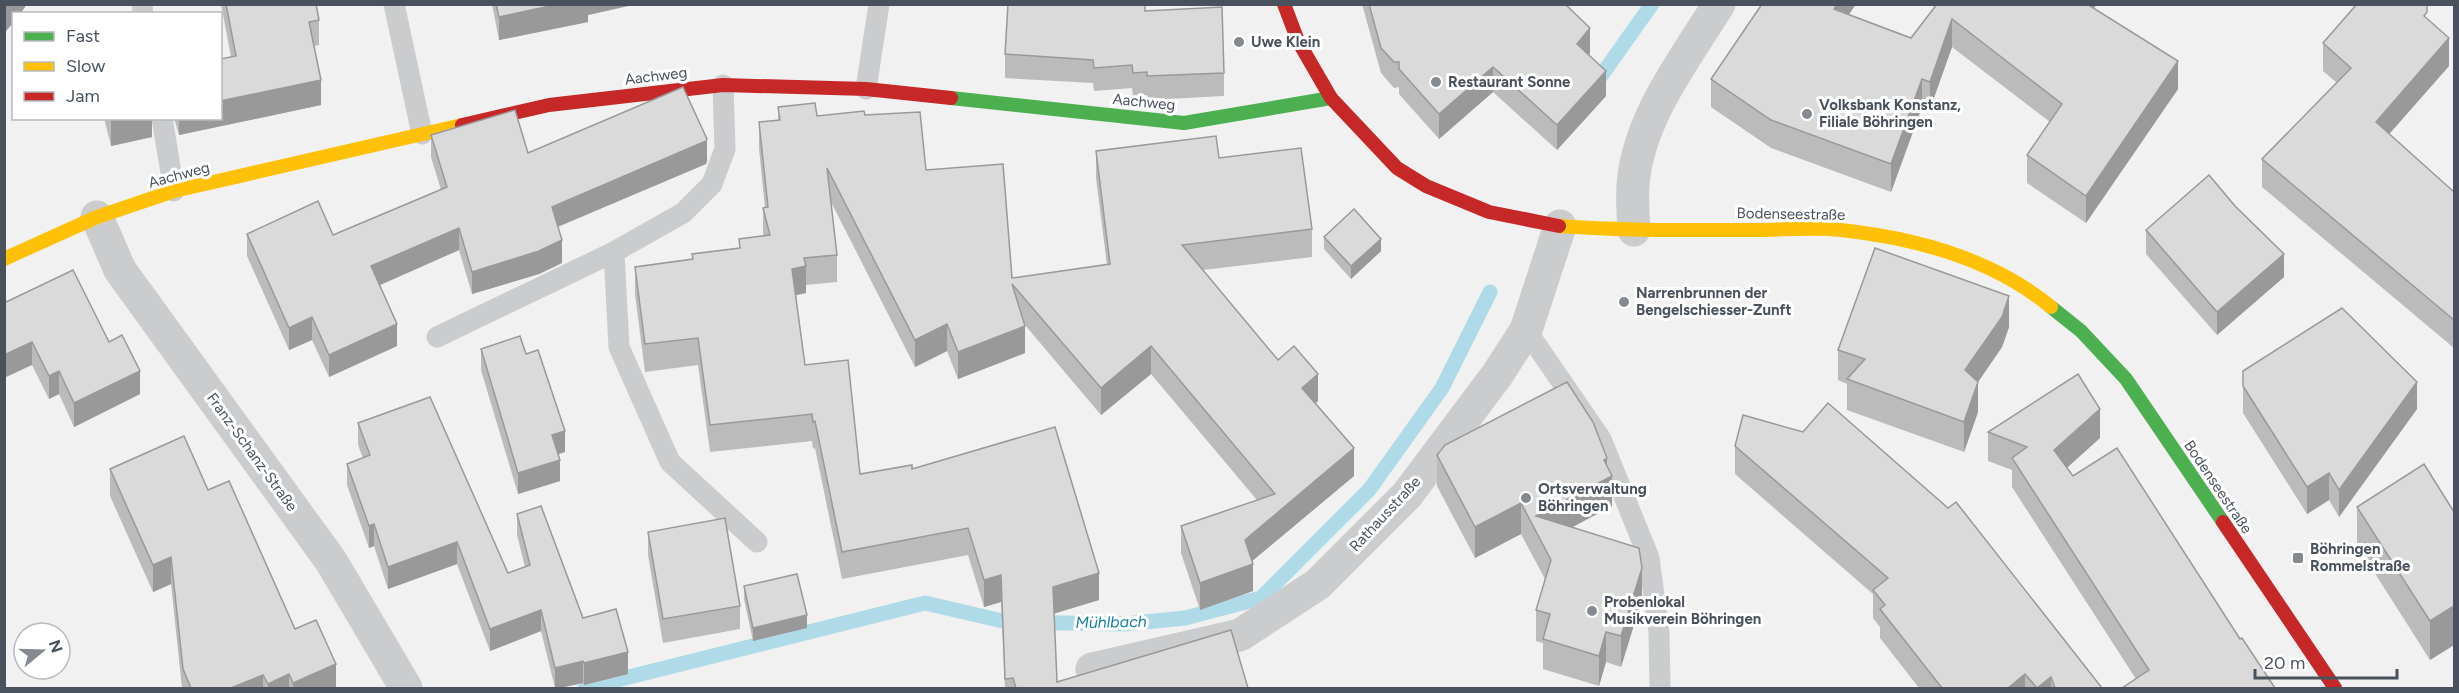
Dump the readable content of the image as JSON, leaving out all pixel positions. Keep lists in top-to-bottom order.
{
  "streets": {
    "street": [
      "Aachweg",
      "Bodenseestraße",
      "Franz-Schanz-Straße",
      "Rathausstraße"
    ]
  },
  "crossings": [
    ["Aachweg", "Bodenseestraße"],
    ["Aachweg", "Franz-Schanz-Straße"],
    ["Bodenseestraße", "Rathausstraße"]
  ],
  "water": ["Mühlbach"],
  "places": {
    "other": [
      "Uwe Klein",
      "Restaurant Sonne",
      "Volksbank Konstanz, Filiale Böhringen",
      "Narrenbrunnen der Bengelschiesser-Zunft",
      "Ortsverwaltung Böhringen",
      "Probenlokal Musikverein Böhringen"
    ],
    "transit": ["Böhringen Rommelstraße"]
  },
  "legend": ["Fast", "Slow", "Jam"],
  "scale_bar": "20 m",
  "north": "right"
}
